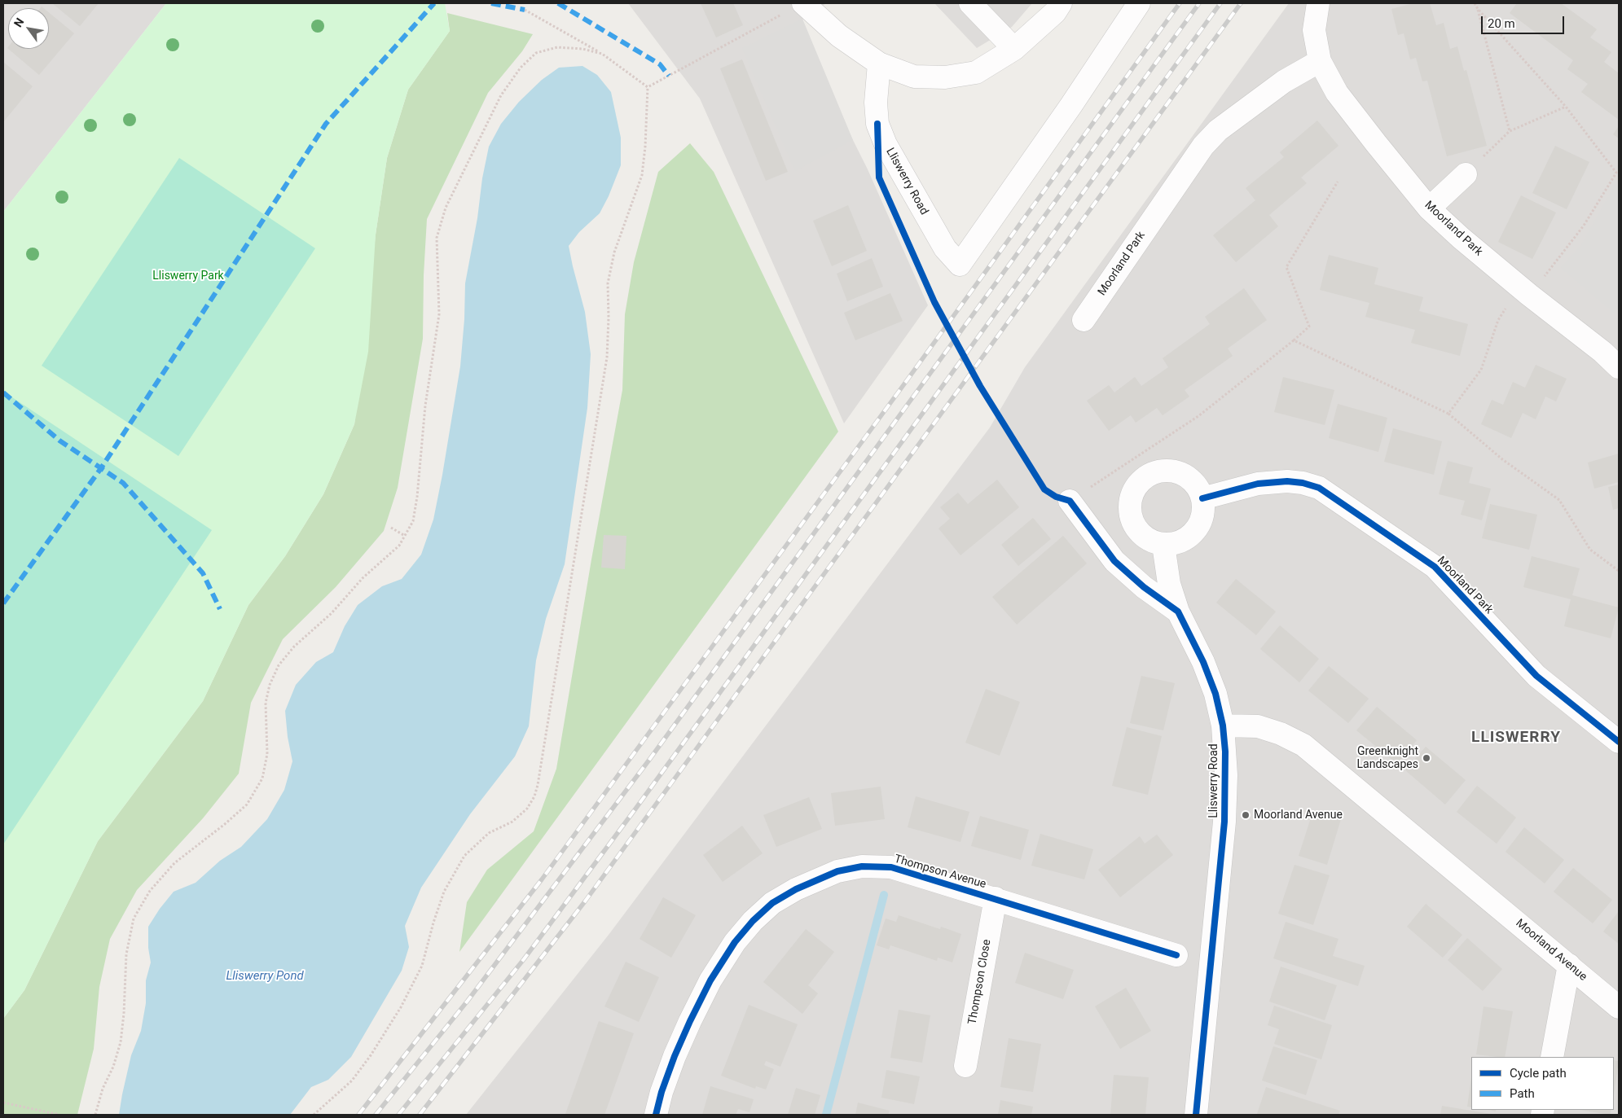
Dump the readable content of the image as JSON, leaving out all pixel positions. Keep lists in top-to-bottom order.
{
  "streets": {
    "street": [
      "Lliswerry Road",
      "Moorland Park",
      "Thompson Avenue",
      "Moorland Avenue",
      "Thompson Close"
    ]
  },
  "crossings": [
    ["Lliswerry Road", "Moorland Park"],
    ["Lliswerry Road", "Moorland Avenue"],
    ["Thompson Avenue", "Thompson Close"]
  ],
  "districts": ["LLISWERRY"],
  "water": ["Lliswerry Pond"],
  "parks": ["Lliswerry Park"],
  "places": ["Greenknight Landscapes", "Moorland Avenue"],
  "legend": ["Cycle path", "Path"],
  "scale_bar": "20 m",
  "north": "top left"
}
